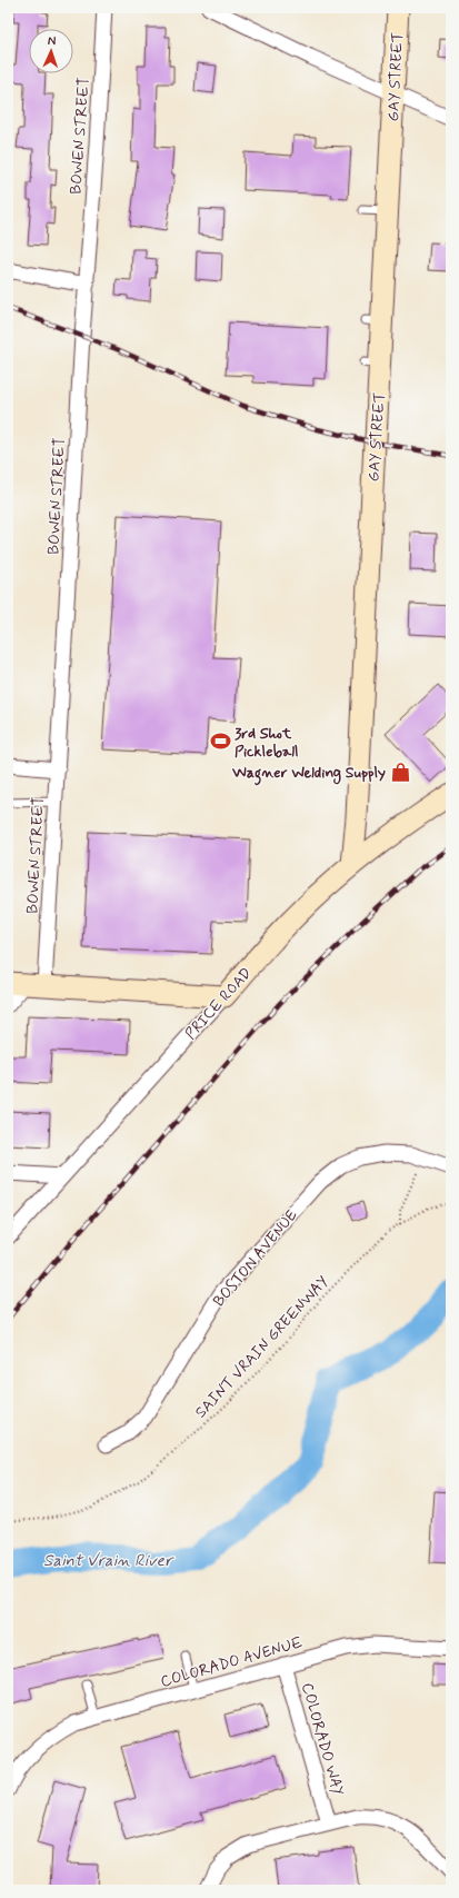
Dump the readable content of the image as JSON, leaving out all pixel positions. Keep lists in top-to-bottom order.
{
  "streets": {
    "street": [
      "GAY STREET",
      "BOWEN STREET",
      "PRICE ROAD",
      "BOSTON AVENUE",
      "COLORADO AVENUE",
      "COLORADO WAY"
    ],
    "path": ["SAINT VRAIN GREENWAY"]
  },
  "crossings": [
    ["GAY STREET", "PRICE ROAD"],
    ["COLORADO AVENUE", "COLORADO WAY"]
  ],
  "water": ["Saint Vrain River"],
  "places": {
    "sports": ["3rd Shot Pickleball"],
    "shop": ["Wagner Welding Supply"]
  },
  "north": "top"
}
